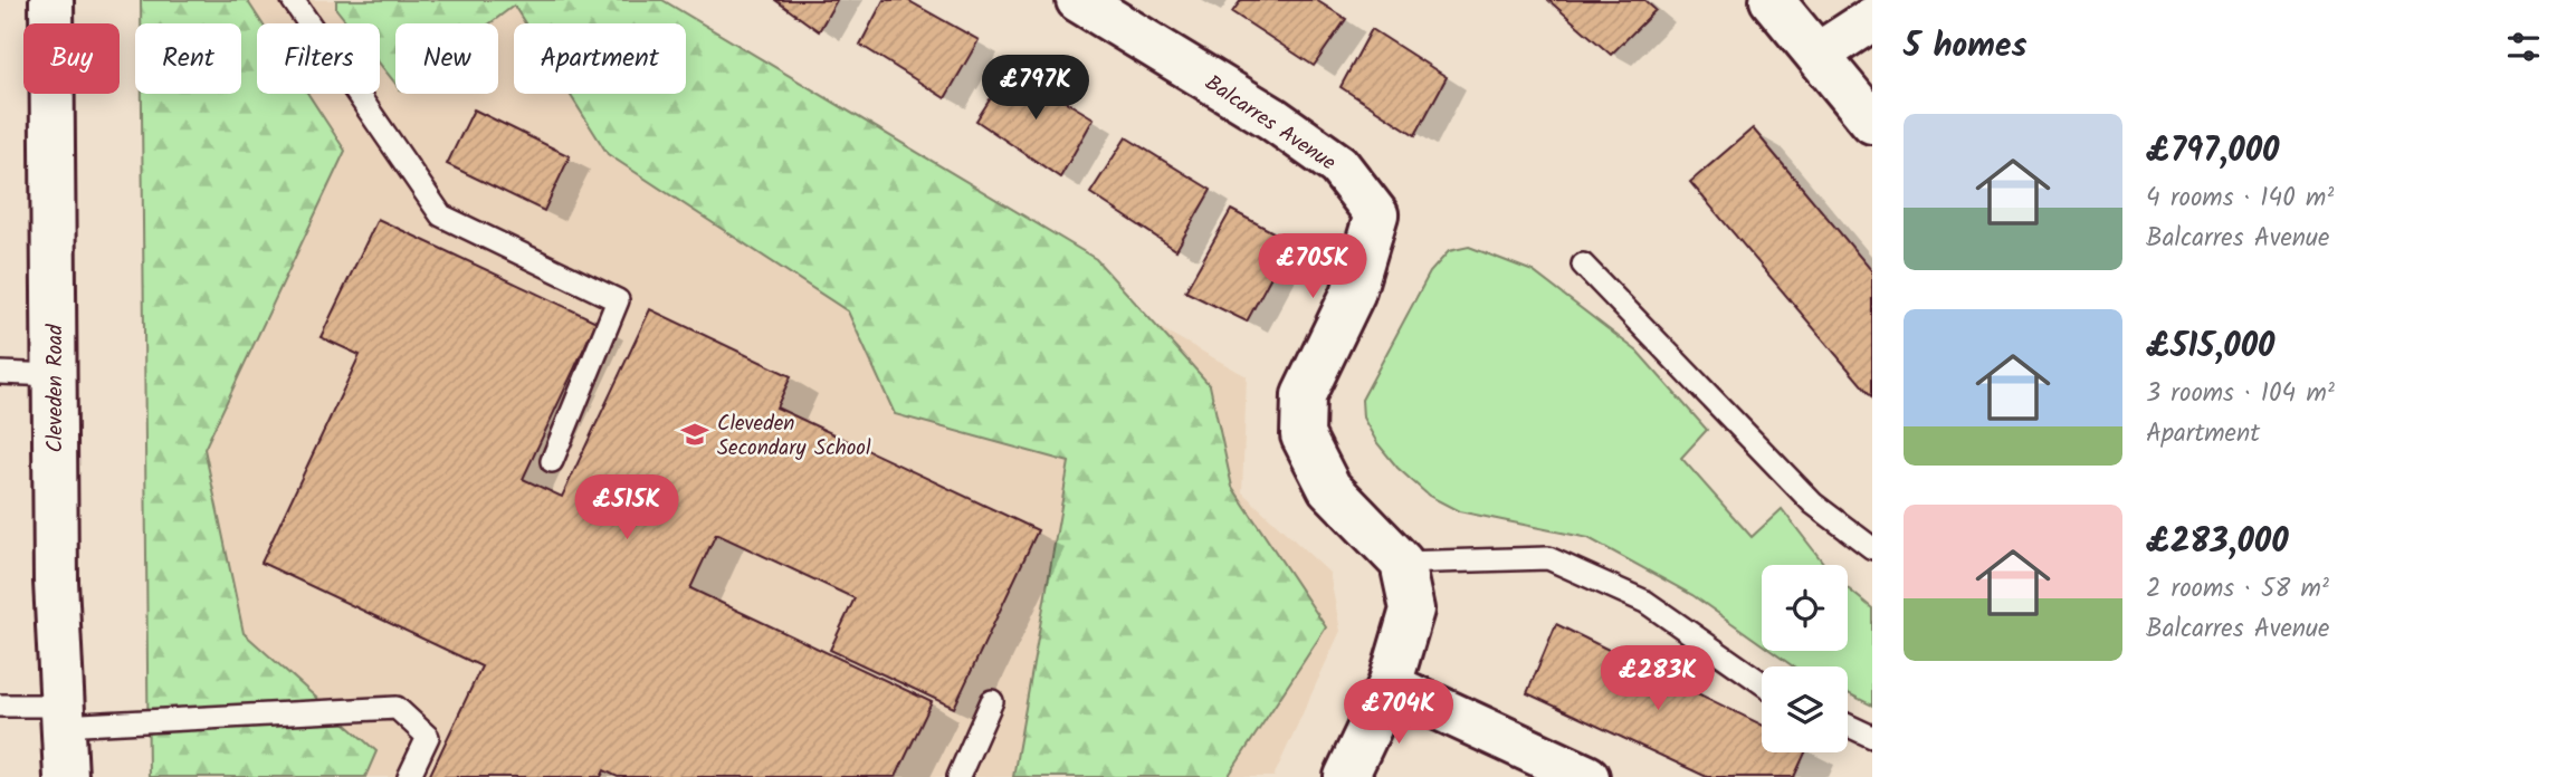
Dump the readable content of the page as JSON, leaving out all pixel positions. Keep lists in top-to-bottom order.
{
  "streets": {
    "street": ["Balcarres Avenue", "Cleveden Road"]
  },
  "places": {
    "school or university": ["Cleveden Secondary School"]
  },
  "page": {
    "heading": "5 homes",
    "chip": [
      "Buy",
      "Rent",
      "Filters",
      "New",
      "Apartment"
    ],
    "price": [
      "£797K",
      "£705K",
      "£515K",
      "£283K",
      "£704K"
    ],
    "list": [
      {
        "name": "£797,000",
        "note": "4 rooms · 140 m² · Balcarres Avenue"
      },
      {
        "name": "£515,000",
        "note": "3 rooms · 104 m² · Apartment"
      },
      {
        "name": "£283,000",
        "note": "2 rooms · 58 m² · Balcarres Avenue"
      }
    ]
  }
}
